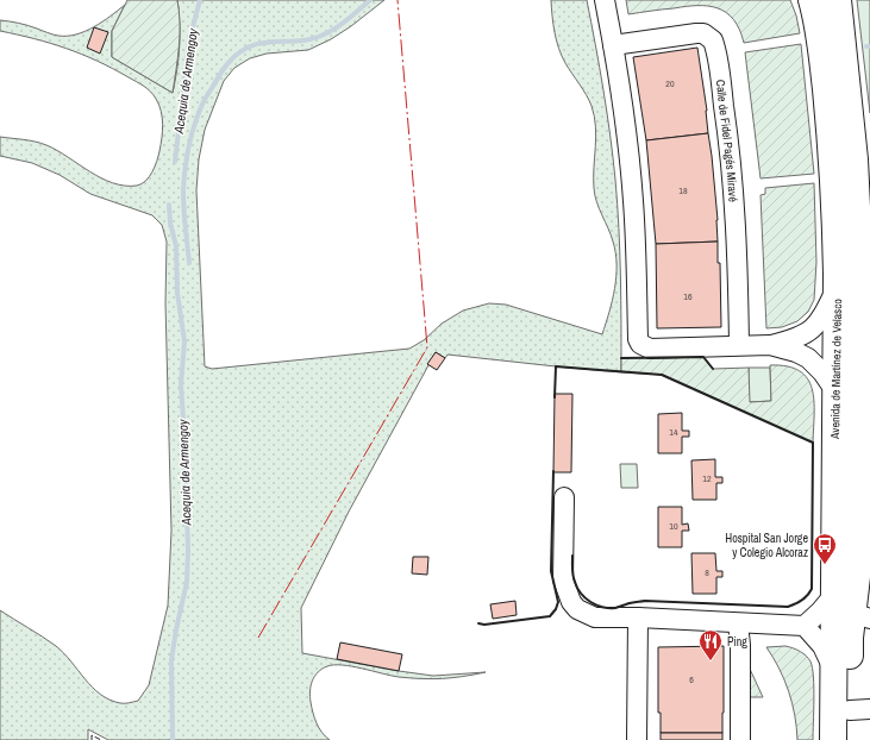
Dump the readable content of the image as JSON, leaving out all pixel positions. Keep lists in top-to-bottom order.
{
  "streets": {
    "highway": ["Avenida de Martínez de Velasco"],
    "street": ["Calle de Fidel Pagés Miravé"]
  },
  "water": ["Acequia de Armengoy"],
  "places": {
    "bus stop": ["Hospital San Jorge y Colegio Alcoraz"],
    "restaurant": ["Ping"]
  },
  "house_numbers": [
    "20",
    "18",
    "16",
    "14",
    "12",
    "10",
    "8",
    "6"
  ]
}
